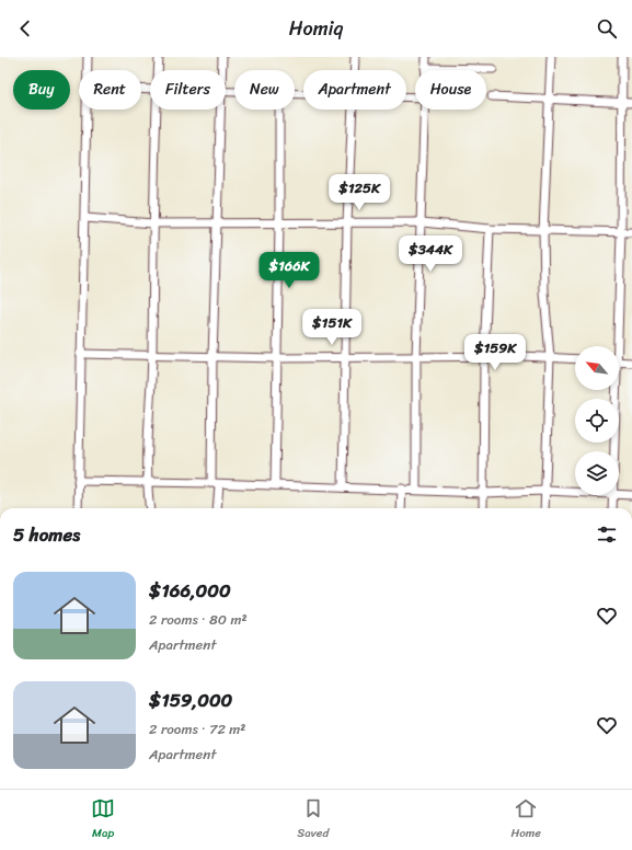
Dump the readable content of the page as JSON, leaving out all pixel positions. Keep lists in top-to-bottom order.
{
  "north": "top left",
  "page": {
    "header": "Homiq",
    "chip": [
      "Buy",
      "Rent",
      "Filters",
      "New",
      "Apartment",
      "House"
    ],
    "price": [
      "$125K",
      "$344K",
      "$166K",
      "$151K",
      "$159K"
    ],
    "heading": "5 homes",
    "list": [
      {
        "name": "$166,000",
        "note": "2 rooms · 80 m² · Apartment"
      },
      {
        "name": "$159,000",
        "note": "2 rooms · 72 m² · Apartment"
      }
    ],
    "tabs": ["Map", "Saved", "Home"]
  }
}
